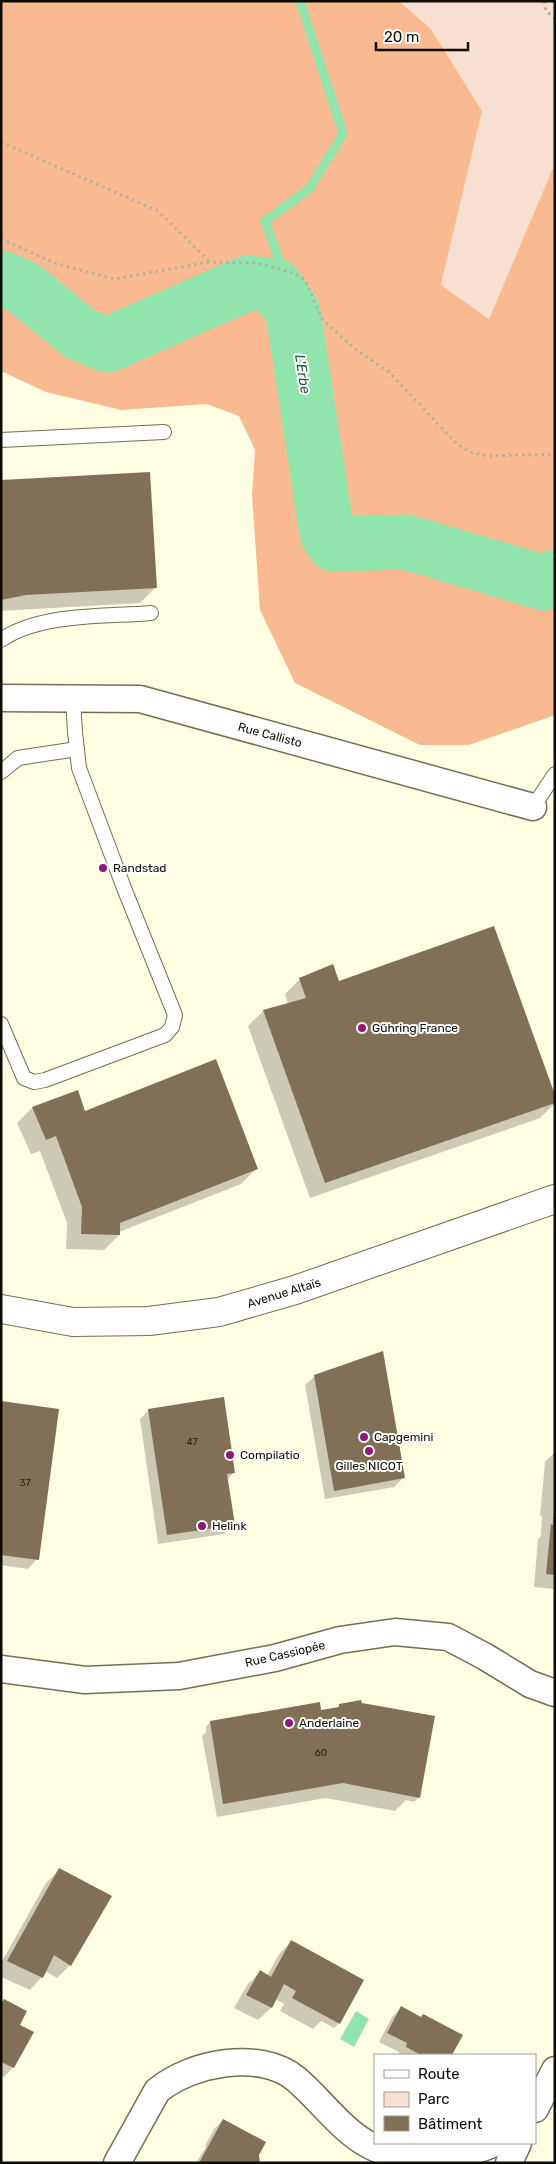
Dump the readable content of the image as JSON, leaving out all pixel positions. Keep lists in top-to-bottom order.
{
  "streets": {
    "street": ["Rue Callisto", "Avenue Altaïs", "Rue Cassiopée"]
  },
  "water": ["L'Erbe"],
  "places": [
    "Randstad",
    "Gühring France",
    "Capgemini",
    "Gilles NICOT",
    "Compilatio",
    "Helink",
    "Anderlaine"
  ],
  "house_numbers": ["47", "37", "60"],
  "legend": ["Route", "Parc", "Bâtiment"],
  "scale_bar": "20 m"
}
